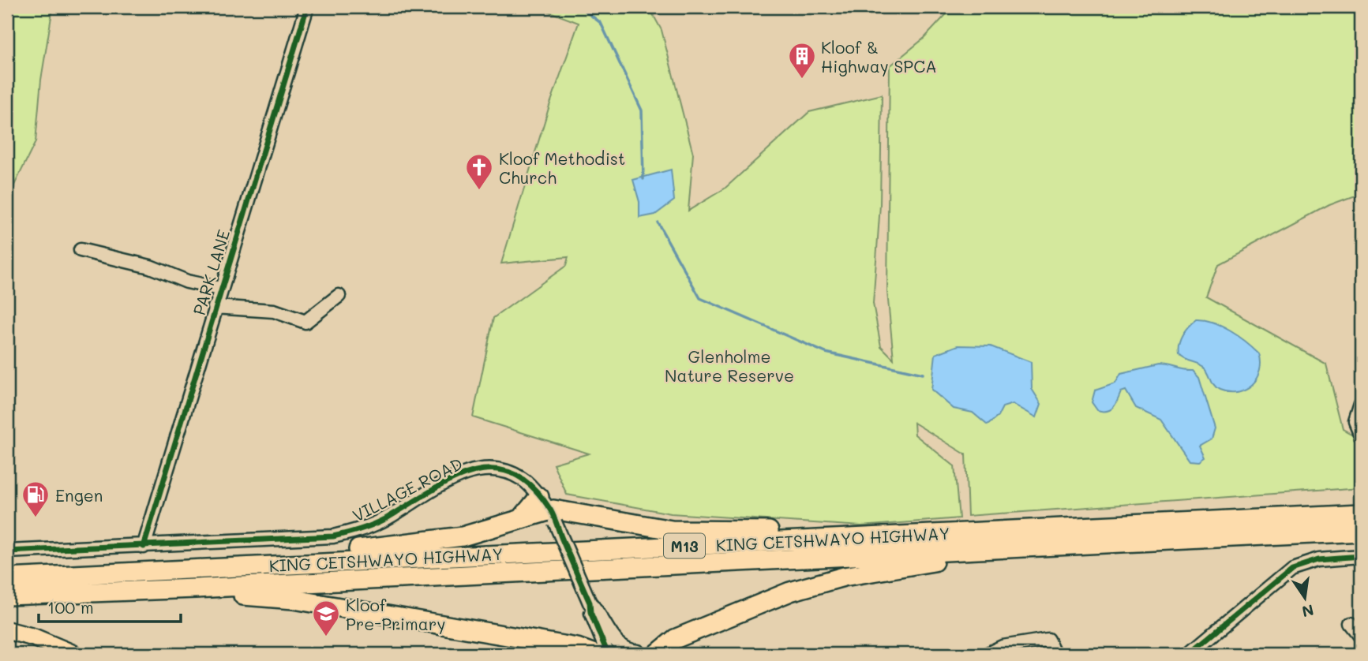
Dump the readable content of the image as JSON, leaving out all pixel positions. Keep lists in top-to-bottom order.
{
  "streets": {
    "highway": ["KING CETSHWAYO HIGHWAY", "M13"],
    "street": ["PARK LANE", "VILLAGE ROAD"]
  },
  "crossings": [
    ["PARK LANE", "VILLAGE ROAD"]
  ],
  "parks": ["Glenholme Nature Reserve"],
  "places": {
    "building": ["Kloof & Highway SPCA"],
    "church": ["Kloof Methodist Church"],
    "fuel station": ["Engen"],
    "school or university": ["Kloof Pre-Primary"]
  },
  "scale_bar": "100 m",
  "north": "bottom"
}
